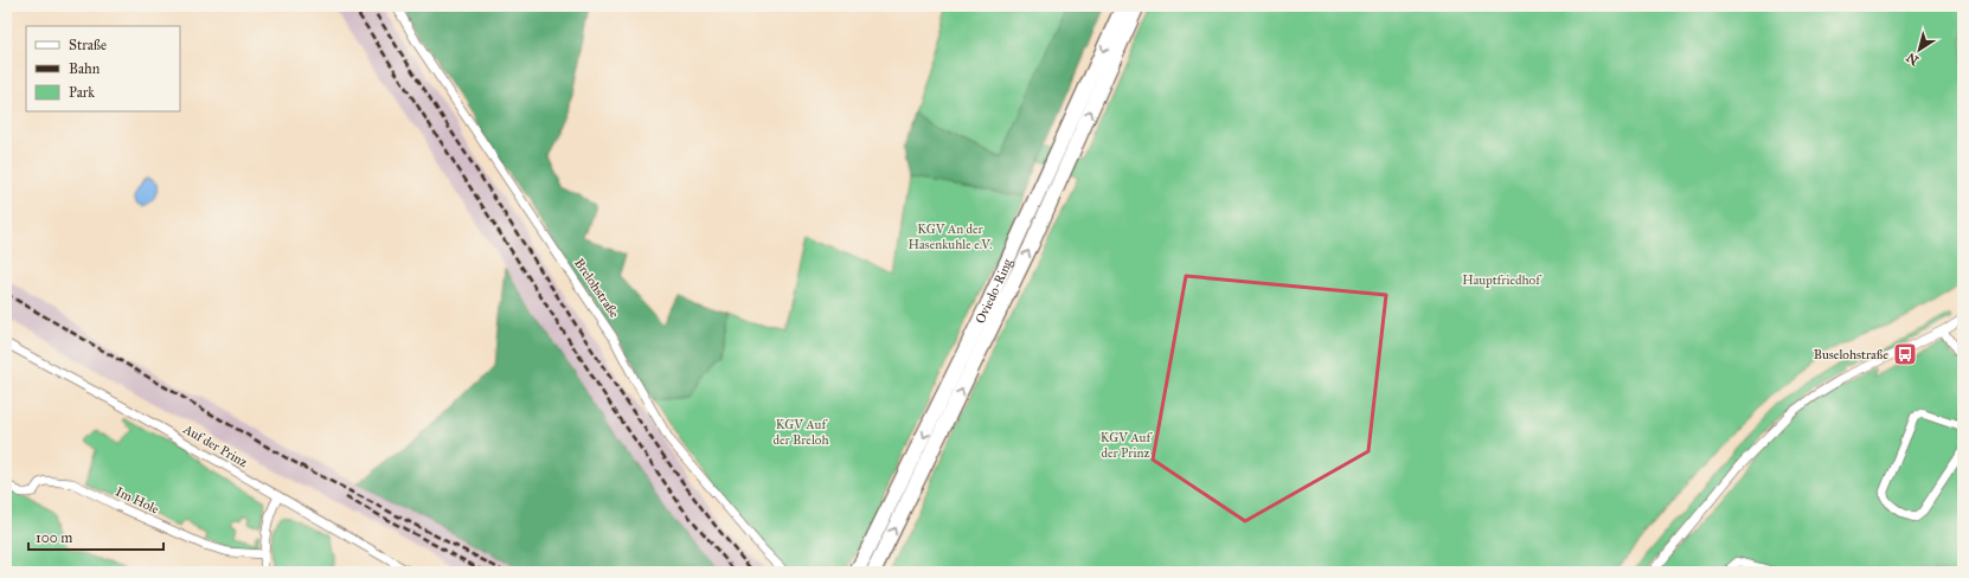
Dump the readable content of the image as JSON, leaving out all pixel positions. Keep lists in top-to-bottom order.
{
  "streets": {
    "highway": ["Oviedo-Ring"],
    "street": ["Brelohstraße", "Auf der Prinz", "Im Hole"]
  },
  "parks": [
    "KGV An der Hasenkuhle e.V.",
    "Hauptfriedhof",
    "KGV Auf der Breloh",
    "KGV Auf der Prinz"
  ],
  "places": {
    "bus stop": ["Buselohstraße"]
  },
  "legend": ["Straße", "Bahn", "Park"],
  "scale_bar": "100 m",
  "north": "bottom left"
}
